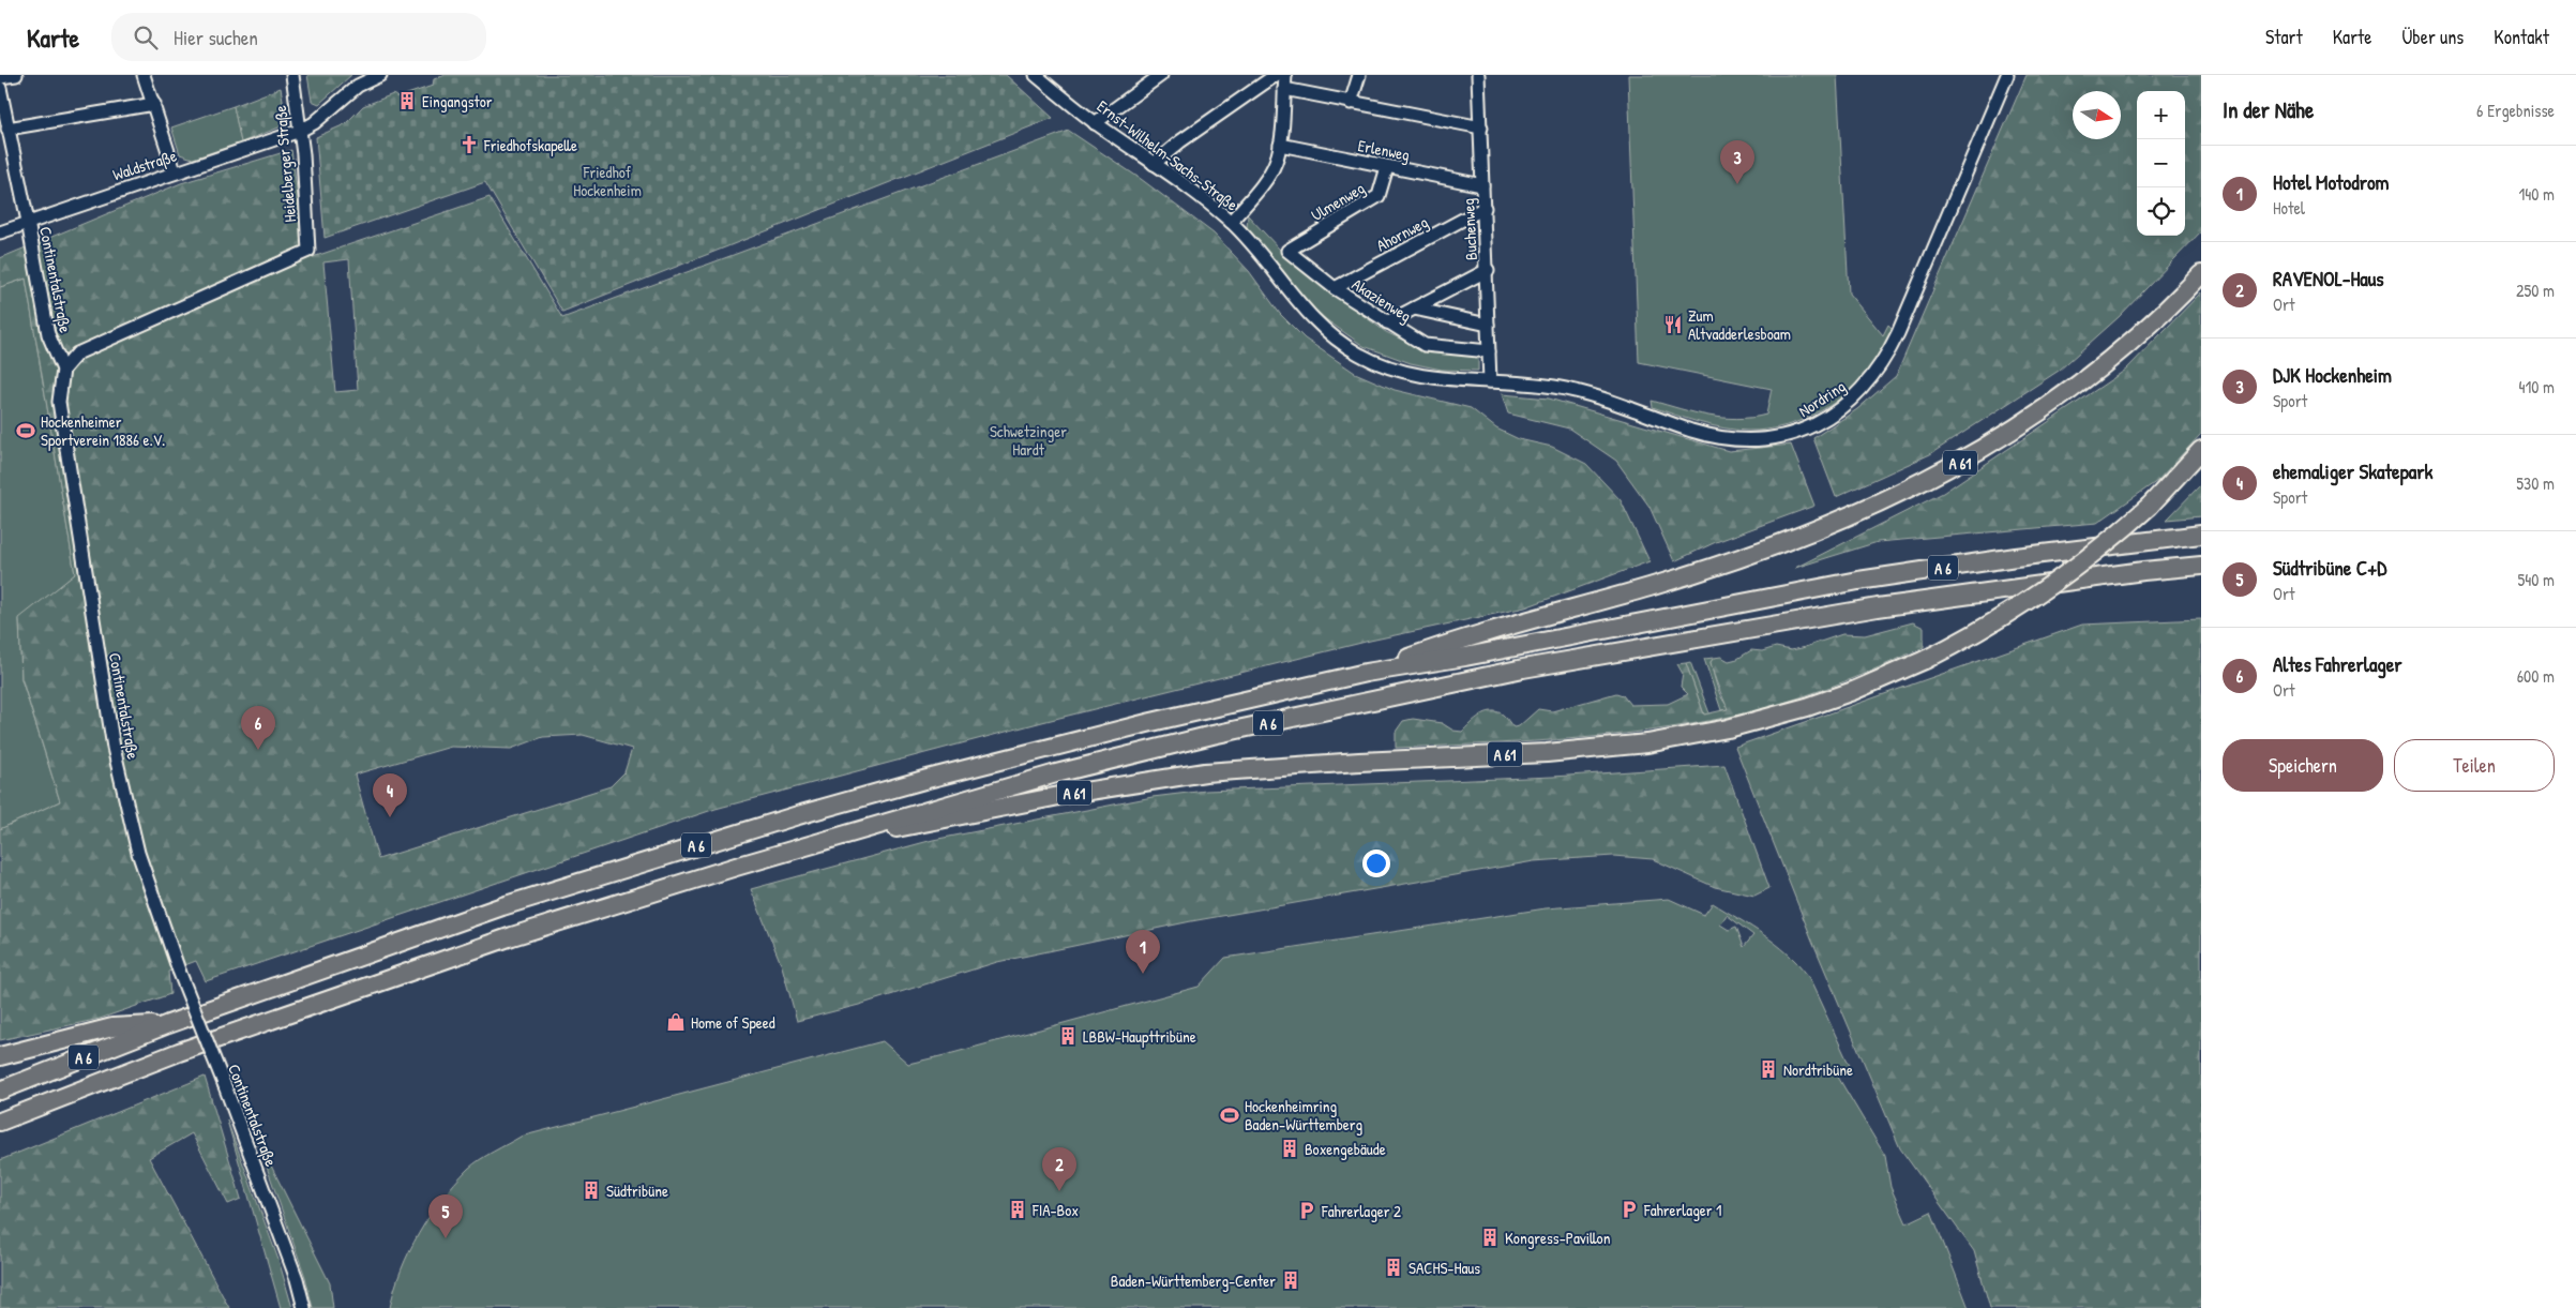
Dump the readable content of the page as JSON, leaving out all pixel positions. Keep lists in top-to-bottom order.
{
  "streets": {
    "highway": ["A 61", "A 6"],
    "street": [
      "Erlenweg",
      "Ernst-Wilhelm-Sachs-Straße",
      "Heidelberger Straße",
      "Waldstraße",
      "Ulmenweg",
      "Buchenweg",
      "Ahornweg",
      "Continentalstraße",
      "Akazienweg",
      "Nordring"
    ]
  },
  "crossings": [
    ["Erlenweg", "Ulmenweg"],
    ["Erlenweg", "Buchenweg"],
    ["Ernst-Wilhelm-Sachs-Straße", "Buchenweg"],
    ["Ernst-Wilhelm-Sachs-Straße", "Nordring"],
    ["Heidelberger Straße", "Waldstraße"],
    ["Heidelberger Straße", "Continentalstraße"],
    ["Waldstraße", "Continentalstraße"],
    ["Ulmenweg", "Akazienweg"],
    ["Buchenweg", "Ahornweg"],
    ["Buchenweg", "Akazienweg"],
    ["Buchenweg", "Nordring"],
    ["Ahornweg", "Akazienweg"],
    ["A 61", "A 6"]
  ],
  "parks": ["Friedhof Hockenheim", "Schwetzinger Hardt"],
  "places": {
    "building": [
      "Eingangstor",
      "LBBW-Haupttribüne",
      "Nordtribüne",
      "Boxengebäude",
      "Südtribüne",
      "FIA-Box",
      "Kongress-Pavillon",
      "SACHS-Haus",
      "Baden-Württemberg-Center"
    ],
    "church": ["Friedhofskapelle"],
    "restaurant": ["Zum Altvadderlesboam"],
    "sports": ["Hockenheimer Sportverein 1886 e.V.", "Hockenheimring Baden-Württemberg"],
    "shop": ["Home of Speed"],
    "parking": ["Fahrerlager 1", "Fahrerlager 2"]
  },
  "north": "right",
  "page": {
    "header": "Karte",
    "search": "Hier suchen",
    "nav": [
      "Start",
      "Karte",
      "Über uns",
      "Kontakt"
    ],
    "heading": ["In der Nähe", "6 Ergebnisse"],
    "map_buttons": ["+", "−"],
    "pins": [
      "3",
      "6",
      "4",
      "1",
      "2",
      "5"
    ],
    "list": [
      {
        "mark": "1",
        "name": "Hotel Motodrom",
        "note": "Hotel",
        "value": "140 m"
      },
      {
        "mark": "2",
        "name": "RAVENOL-Haus",
        "note": "Ort",
        "value": "250 m"
      },
      {
        "mark": "3",
        "name": "DJK Hockenheim",
        "note": "Sport",
        "value": "410 m"
      },
      {
        "mark": "4",
        "name": "ehemaliger Skatepark",
        "note": "Sport",
        "value": "530 m"
      },
      {
        "mark": "5",
        "name": "Südtribüne C+D",
        "note": "Ort",
        "value": "540 m"
      },
      {
        "mark": "6",
        "name": "Altes Fahrerlager",
        "note": "Ort",
        "value": "600 m"
      }
    ],
    "buttons": ["Speichern", "Teilen"]
  }
}
